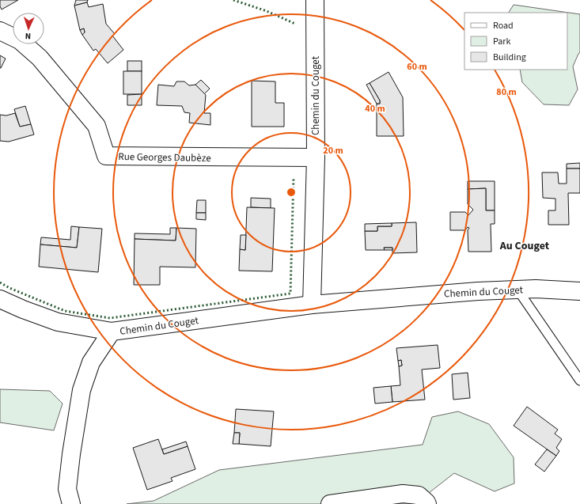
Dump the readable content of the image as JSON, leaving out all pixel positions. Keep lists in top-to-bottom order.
{
  "streets": {
    "street": ["Chemin du Couget", "Rue Georges Daubèze"]
  },
  "crossings": [
    ["Chemin du Couget", "Rue Georges Daubèze"]
  ],
  "districts": ["Au Couget"],
  "legend": ["Road", "Park", "Building"],
  "north": "bottom",
  "rings": [
    "60 m",
    "80 m",
    "40 m",
    "20 m"
  ]
}
